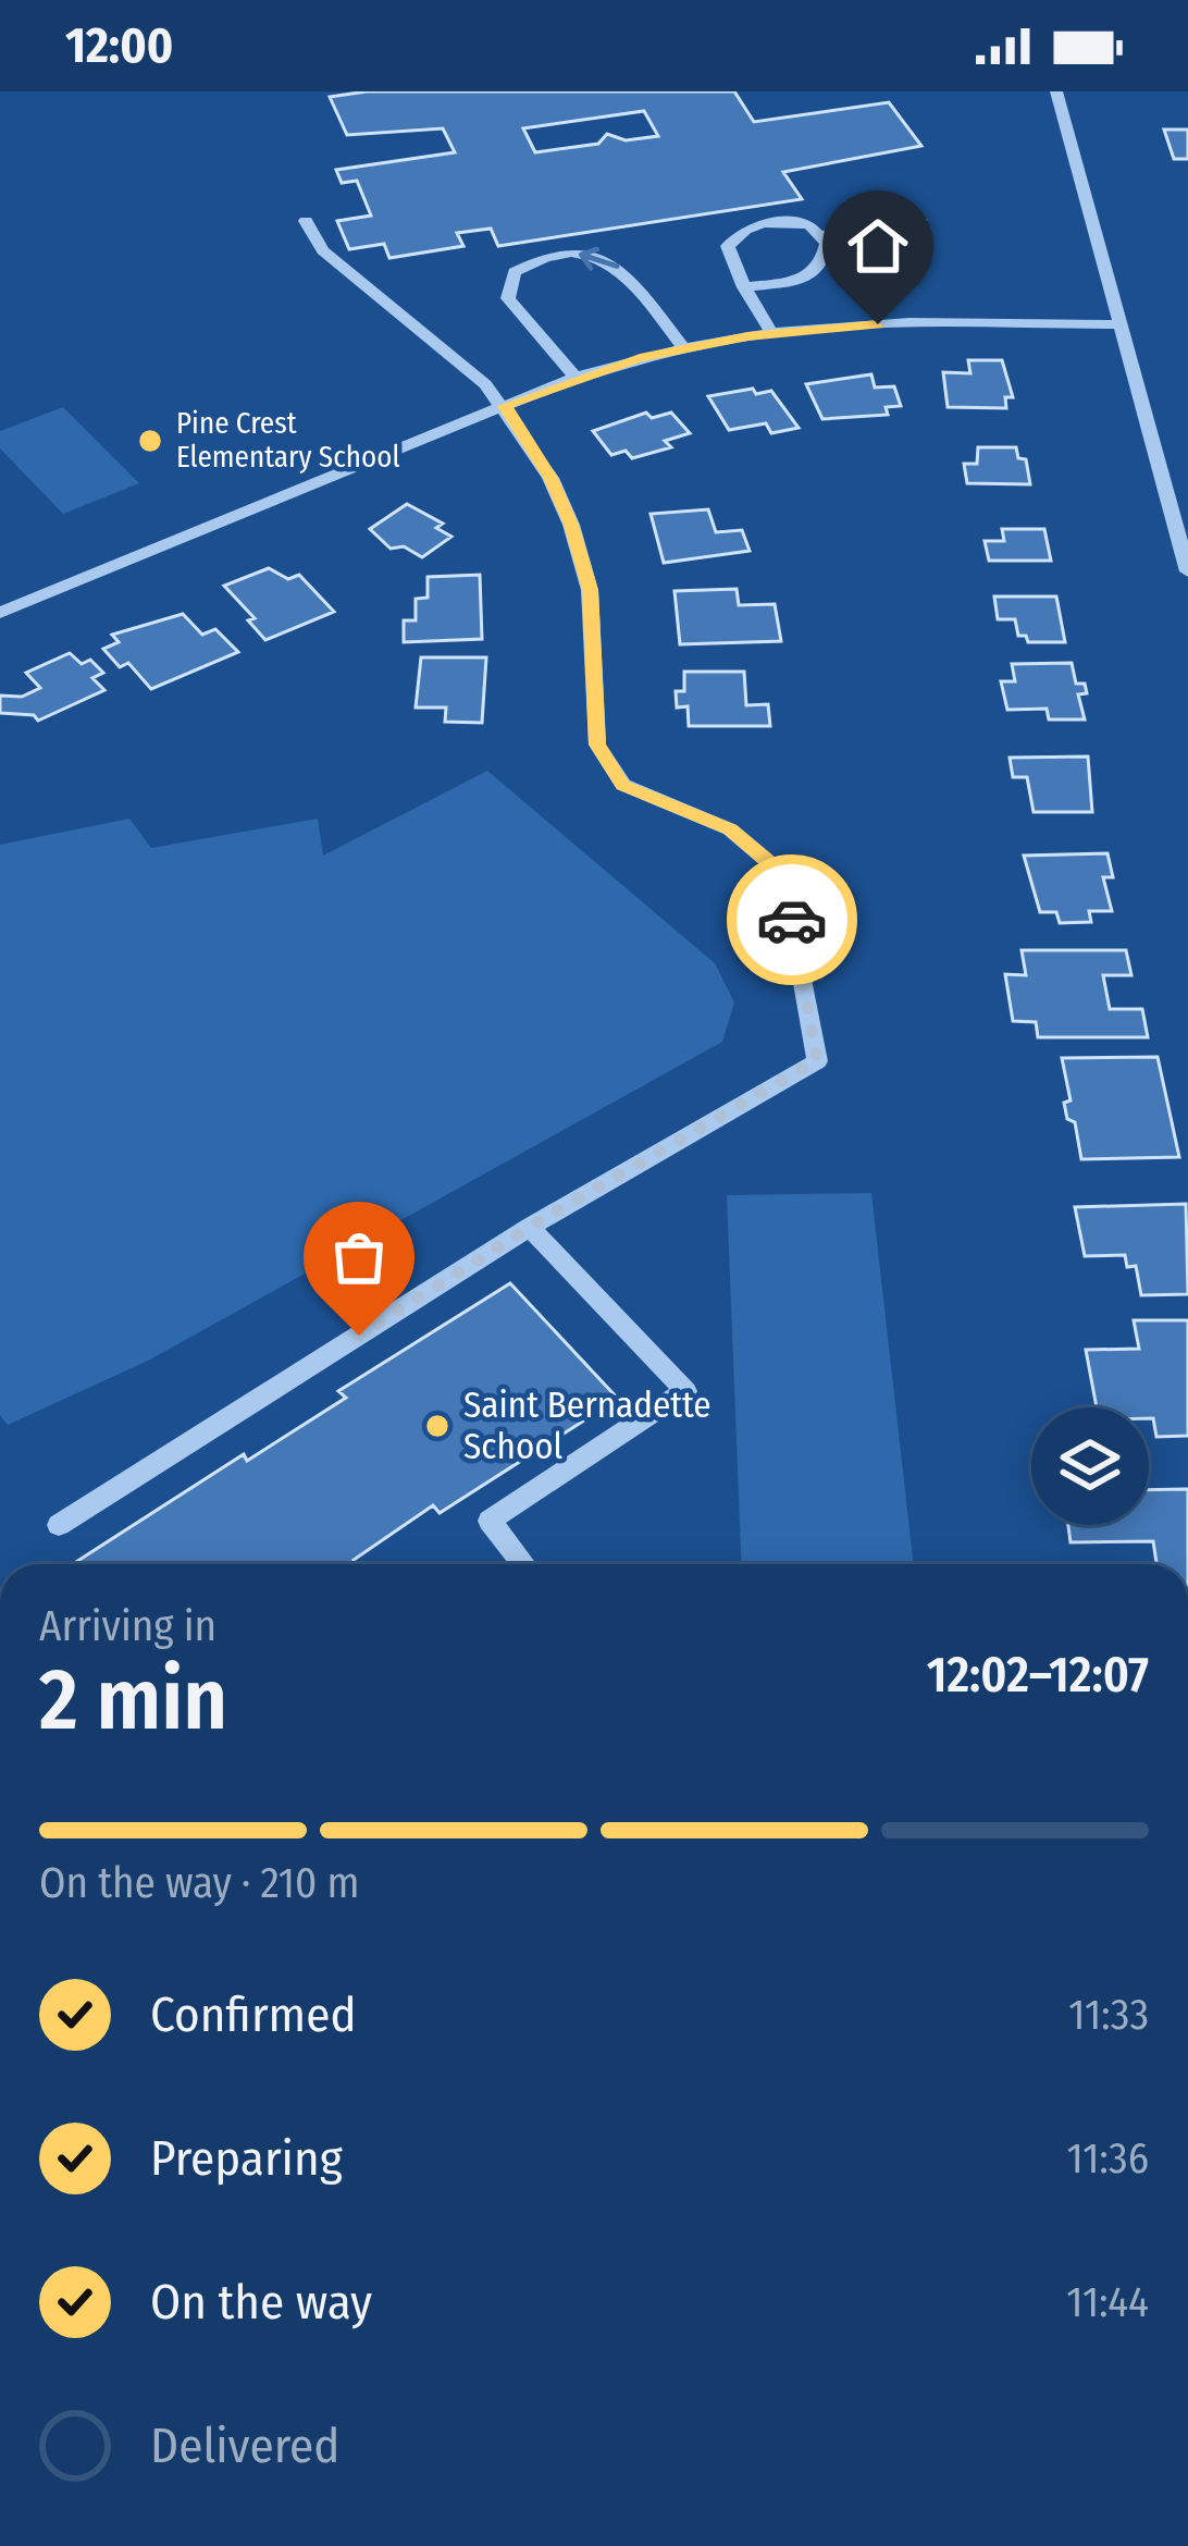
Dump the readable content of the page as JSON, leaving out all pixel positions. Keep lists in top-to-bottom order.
{
  "places": ["Pine Crest Elementary School", "Saint Bernadette School"],
  "page": {
    "status": "12:00",
    "heading": ["2 min", "Arriving in", "12:02–12:07"],
    "bar": "On the way · 210 m",
    "list": [
      ["Confirmed", "11:33"],
      ["Preparing", "11:36"],
      ["On the way", "11:44"],
      "Delivered"
    ]
  }
}
